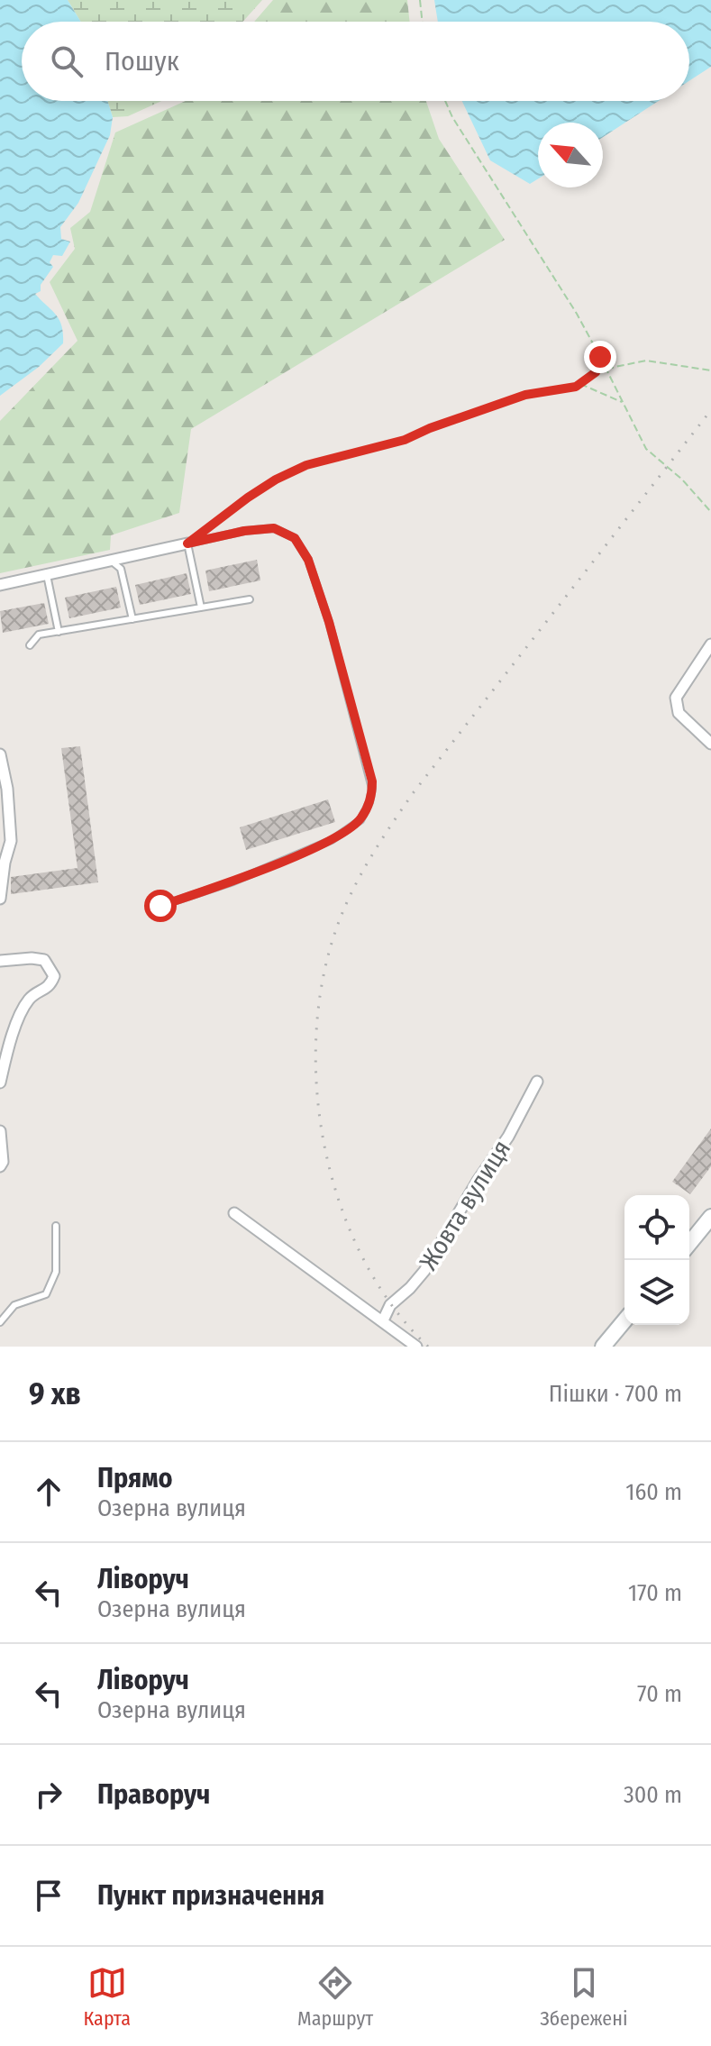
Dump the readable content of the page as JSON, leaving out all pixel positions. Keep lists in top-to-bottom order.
{
  "streets": {
    "street": ["Жовта вулиця"]
  },
  "north": "top left",
  "page": {
    "search": "Пошук",
    "heading": ["9 хв", "Пішки · 700 m"],
    "list": [
      ["Прямо", "Озерна вулиця", "160 m"],
      ["Ліворуч", "Озерна вулиця", "170 m"],
      ["Ліворуч", "Озерна вулиця", "70 m"],
      ["Праворуч", "300 m"],
      "Пункт призначення"
    ],
    "nav": ["Карта", "Маршрут", "Збережені"]
  }
}
